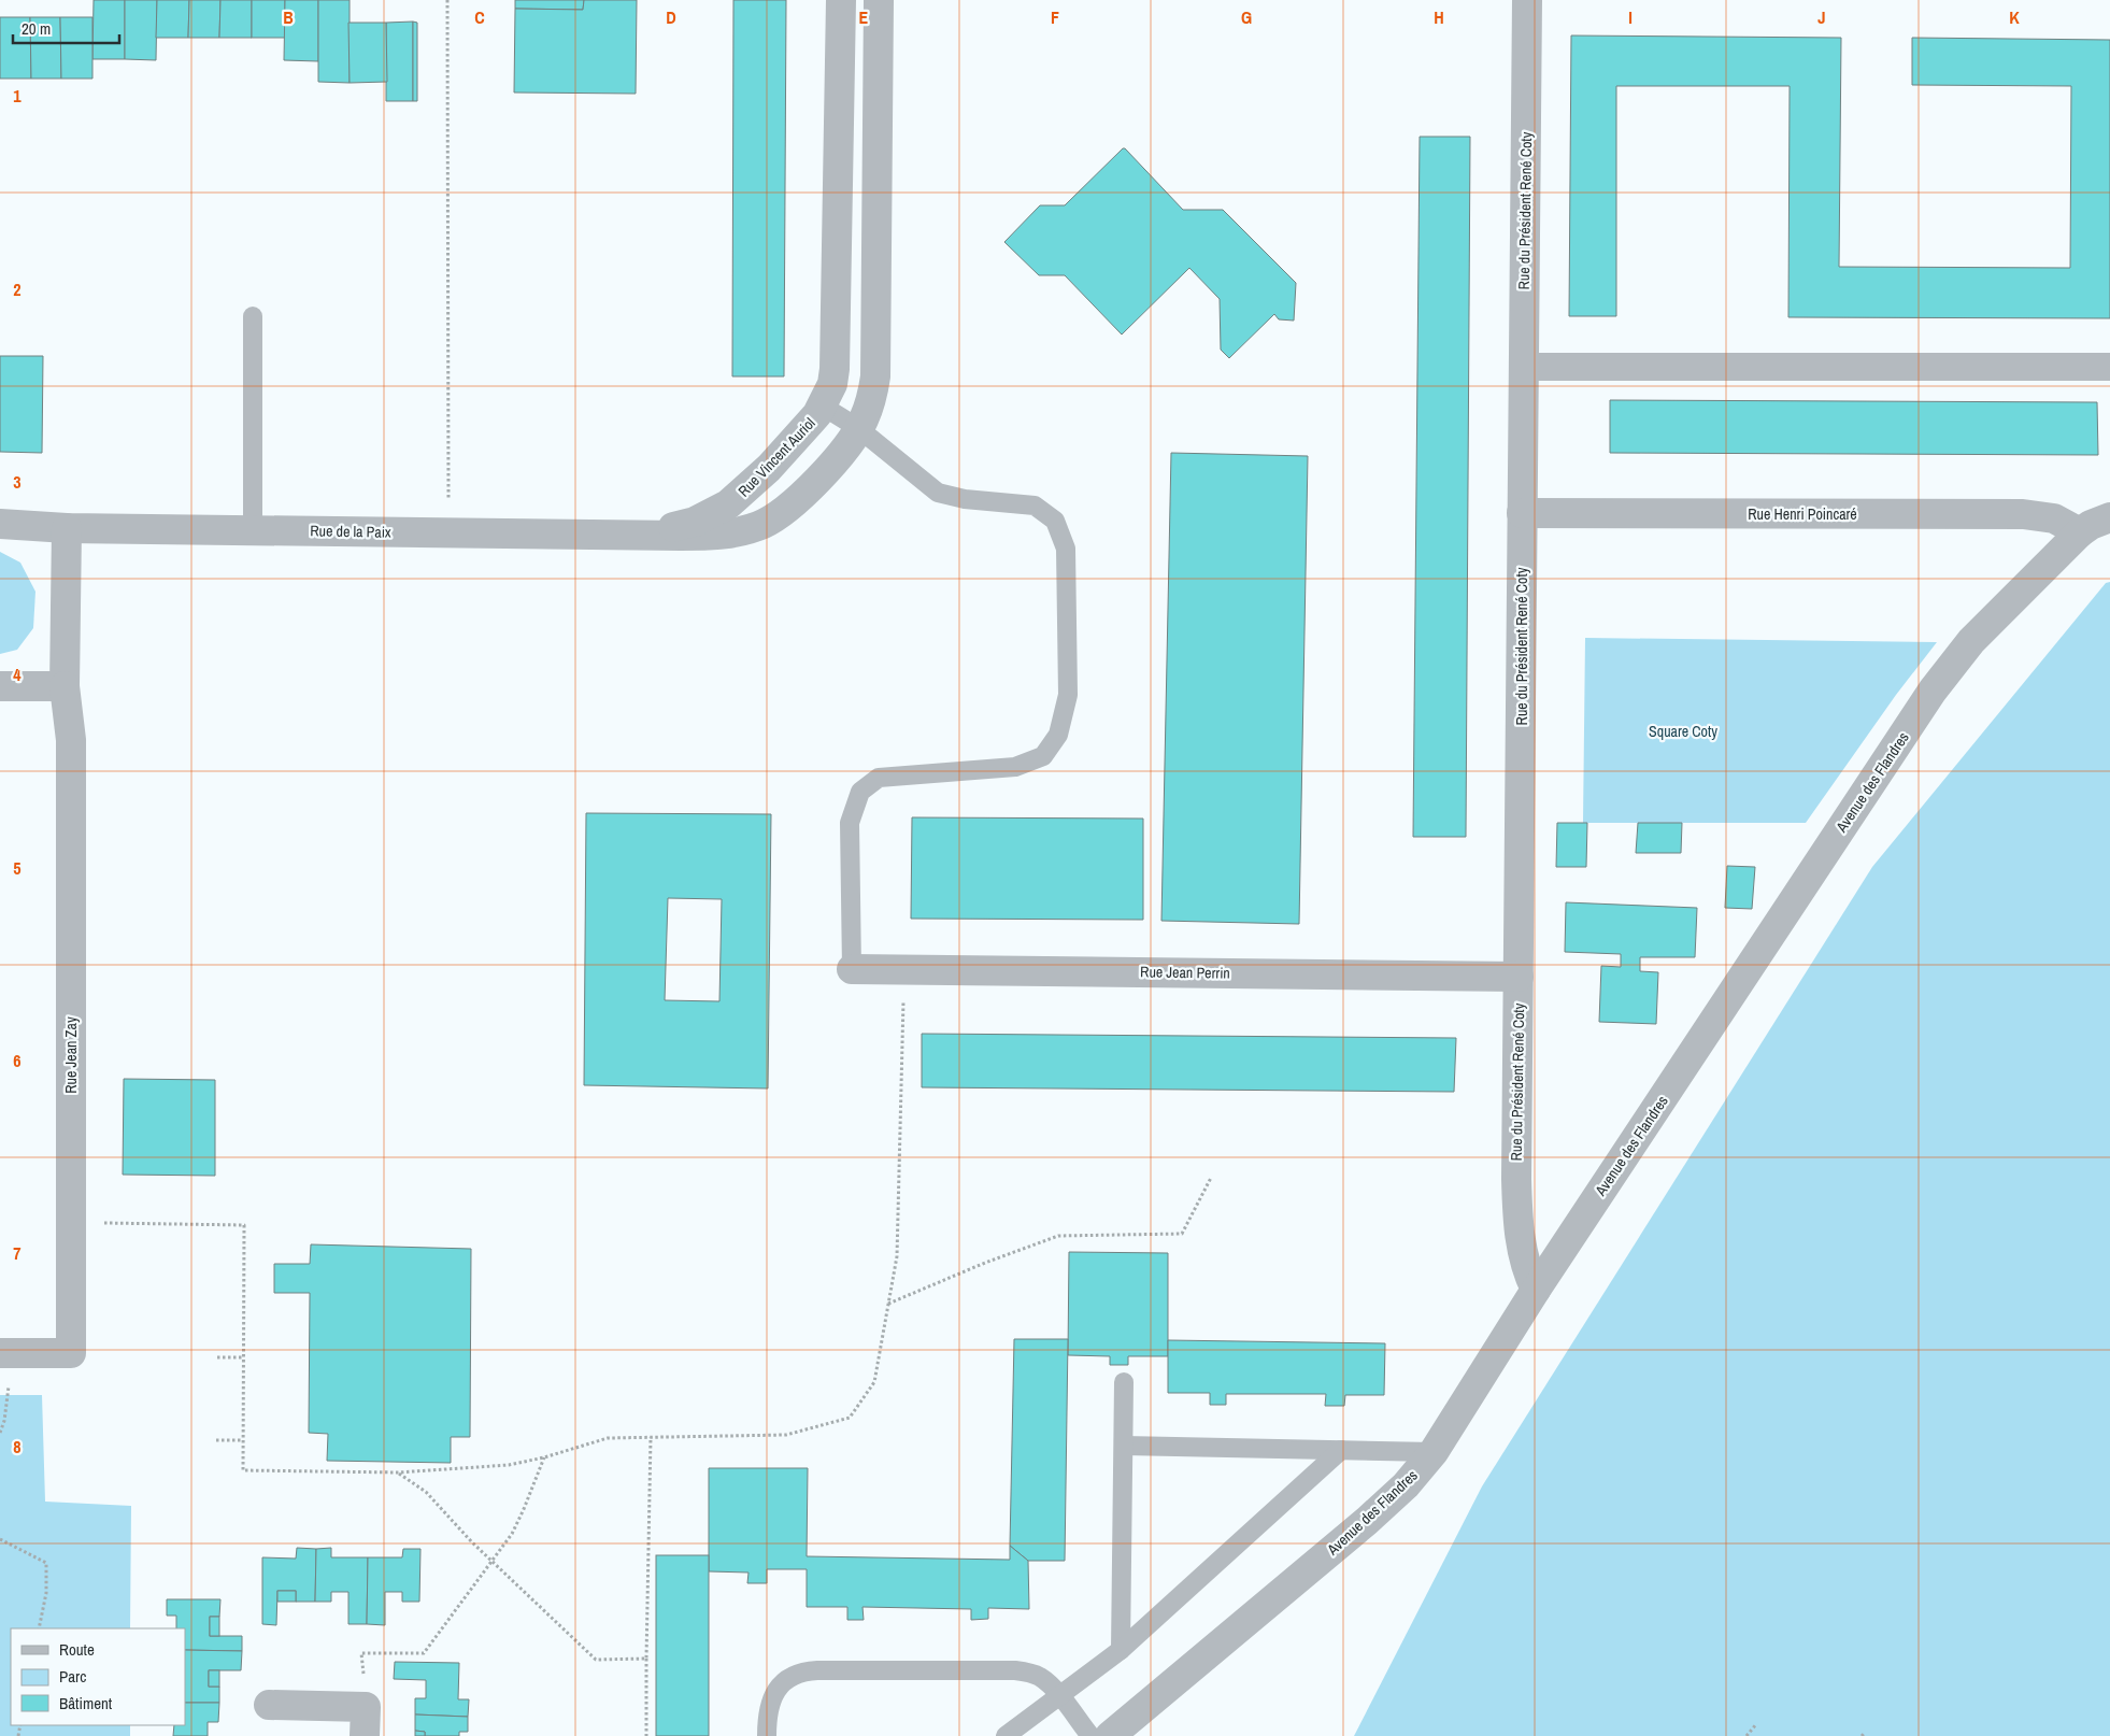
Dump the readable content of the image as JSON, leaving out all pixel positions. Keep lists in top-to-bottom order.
{
  "streets": {
    "street": [
      "Rue du Président René Coty",
      "Rue Vincent Auriol",
      "Rue Henri Poincaré",
      "Rue de la Paix",
      "Avenue des Flandres",
      "Rue Jean Perrin",
      "Rue Jean Zay"
    ]
  },
  "crossings": [
    ["Rue du Président René Coty", "Rue Henri Poincaré"],
    ["Rue du Président René Coty", "Avenue des Flandres"],
    ["Rue du Président René Coty", "Rue Jean Perrin"],
    ["Rue Vincent Auriol", "Rue de la Paix"],
    ["Rue Henri Poincaré", "Avenue des Flandres"]
  ],
  "parks": ["Square Coty"],
  "legend": ["Route", "Parc", "Bâtiment"],
  "scale_bar": "20 m",
  "grid": {
    "columns": [
      "B",
      "C",
      "D",
      "E",
      "F",
      "G",
      "H",
      "I",
      "J",
      "K"
    ],
    "rows": [
      "1",
      "2",
      "3",
      "4",
      "5",
      "6",
      "7",
      "8"
    ]
  }
}
